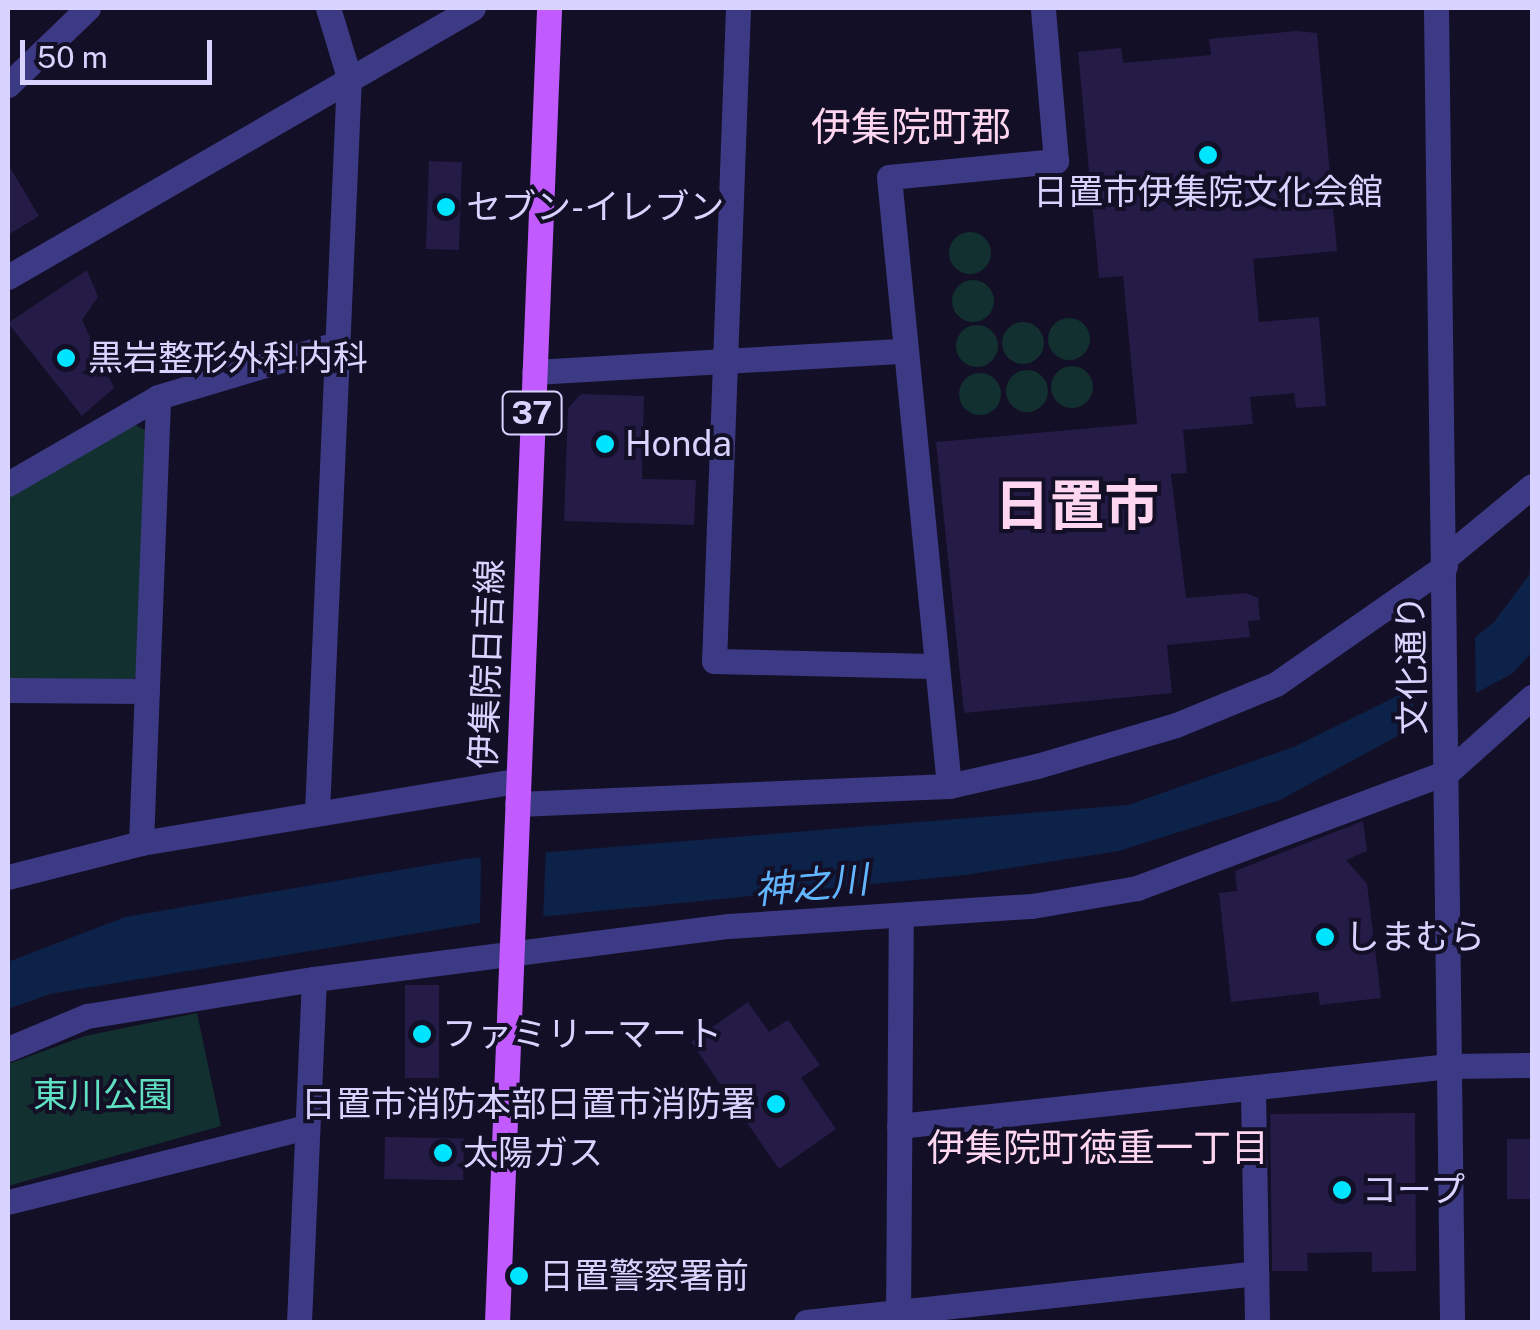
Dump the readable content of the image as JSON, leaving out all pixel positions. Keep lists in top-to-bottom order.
{
  "streets": {
    "main road": ["37", "伊集院日吉線"],
    "street": ["文化通り"]
  },
  "districts": ["伊集院町郡", "日置市", "伊集院町徳重一丁目"],
  "water": ["神之川"],
  "parks": ["東川公園"],
  "places": [
    "日置市伊集院文化会館",
    "セブン-イレブン",
    "黒岩整形外科内科",
    "Honda",
    "しまむら",
    "ファミリーマート",
    "日置市消防本部日置市消防署",
    "太陽ガス",
    "コープ",
    "日置警察署前"
  ],
  "scale_bar": "50 m"
}
